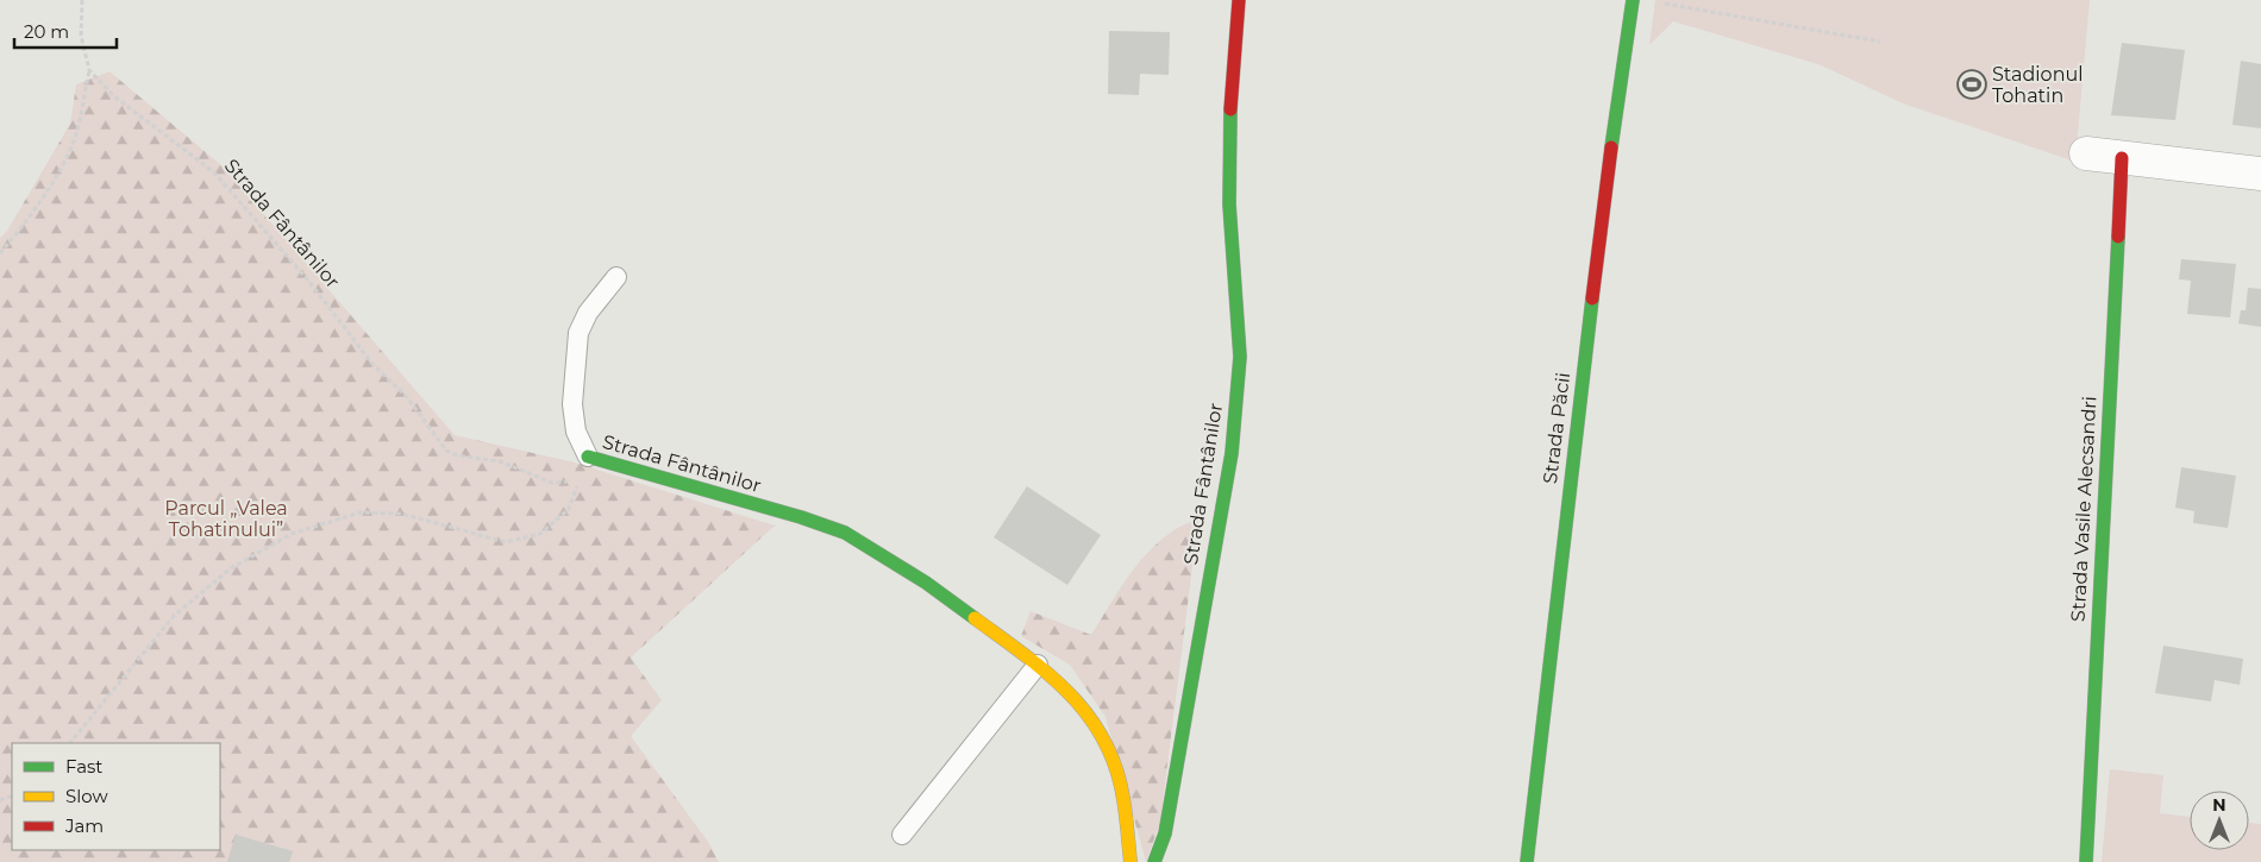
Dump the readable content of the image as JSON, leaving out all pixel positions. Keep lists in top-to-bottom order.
{
  "streets": {
    "street": ["Strada Fântânilor", "Strada Păcii", "Strada Vasile Alecsandri"]
  },
  "parks": ["Parcul „Valea Tohatinului”"],
  "places": {
    "sports": ["Stadionul Tohatin"]
  },
  "legend": ["Fast", "Slow", "Jam"],
  "scale_bar": "20 m",
  "north": "top"
}
